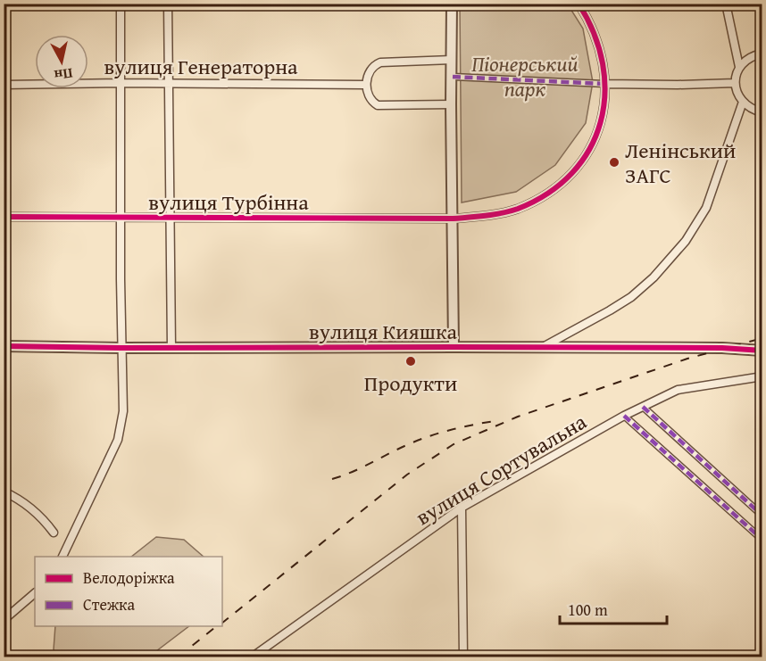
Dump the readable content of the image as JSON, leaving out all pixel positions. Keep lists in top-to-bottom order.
{
  "streets": {
    "street": [
      "вулиця Генераторна",
      "вулиця Турбінна",
      "вулиця Кияшка",
      "вулиця Сортувальна"
    ]
  },
  "parks": ["Піонерський парк"],
  "places": ["Ленінський ЗАГС", "Продукти"],
  "legend": ["Велодоріжка", "Стежка"],
  "scale_bar": "100 m",
  "north": "bottom"
}
